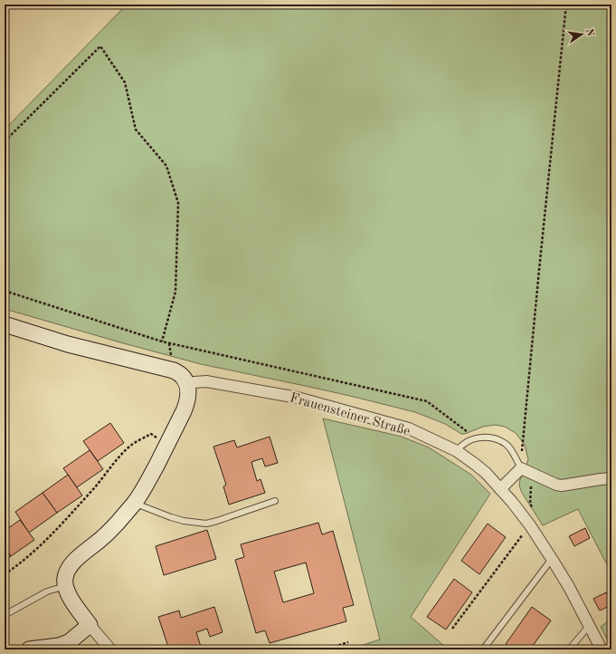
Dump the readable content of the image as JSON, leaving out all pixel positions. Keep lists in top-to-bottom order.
{
  "streets": {
    "street": ["Frauensteiner Straße"]
  },
  "north": "right"
}
